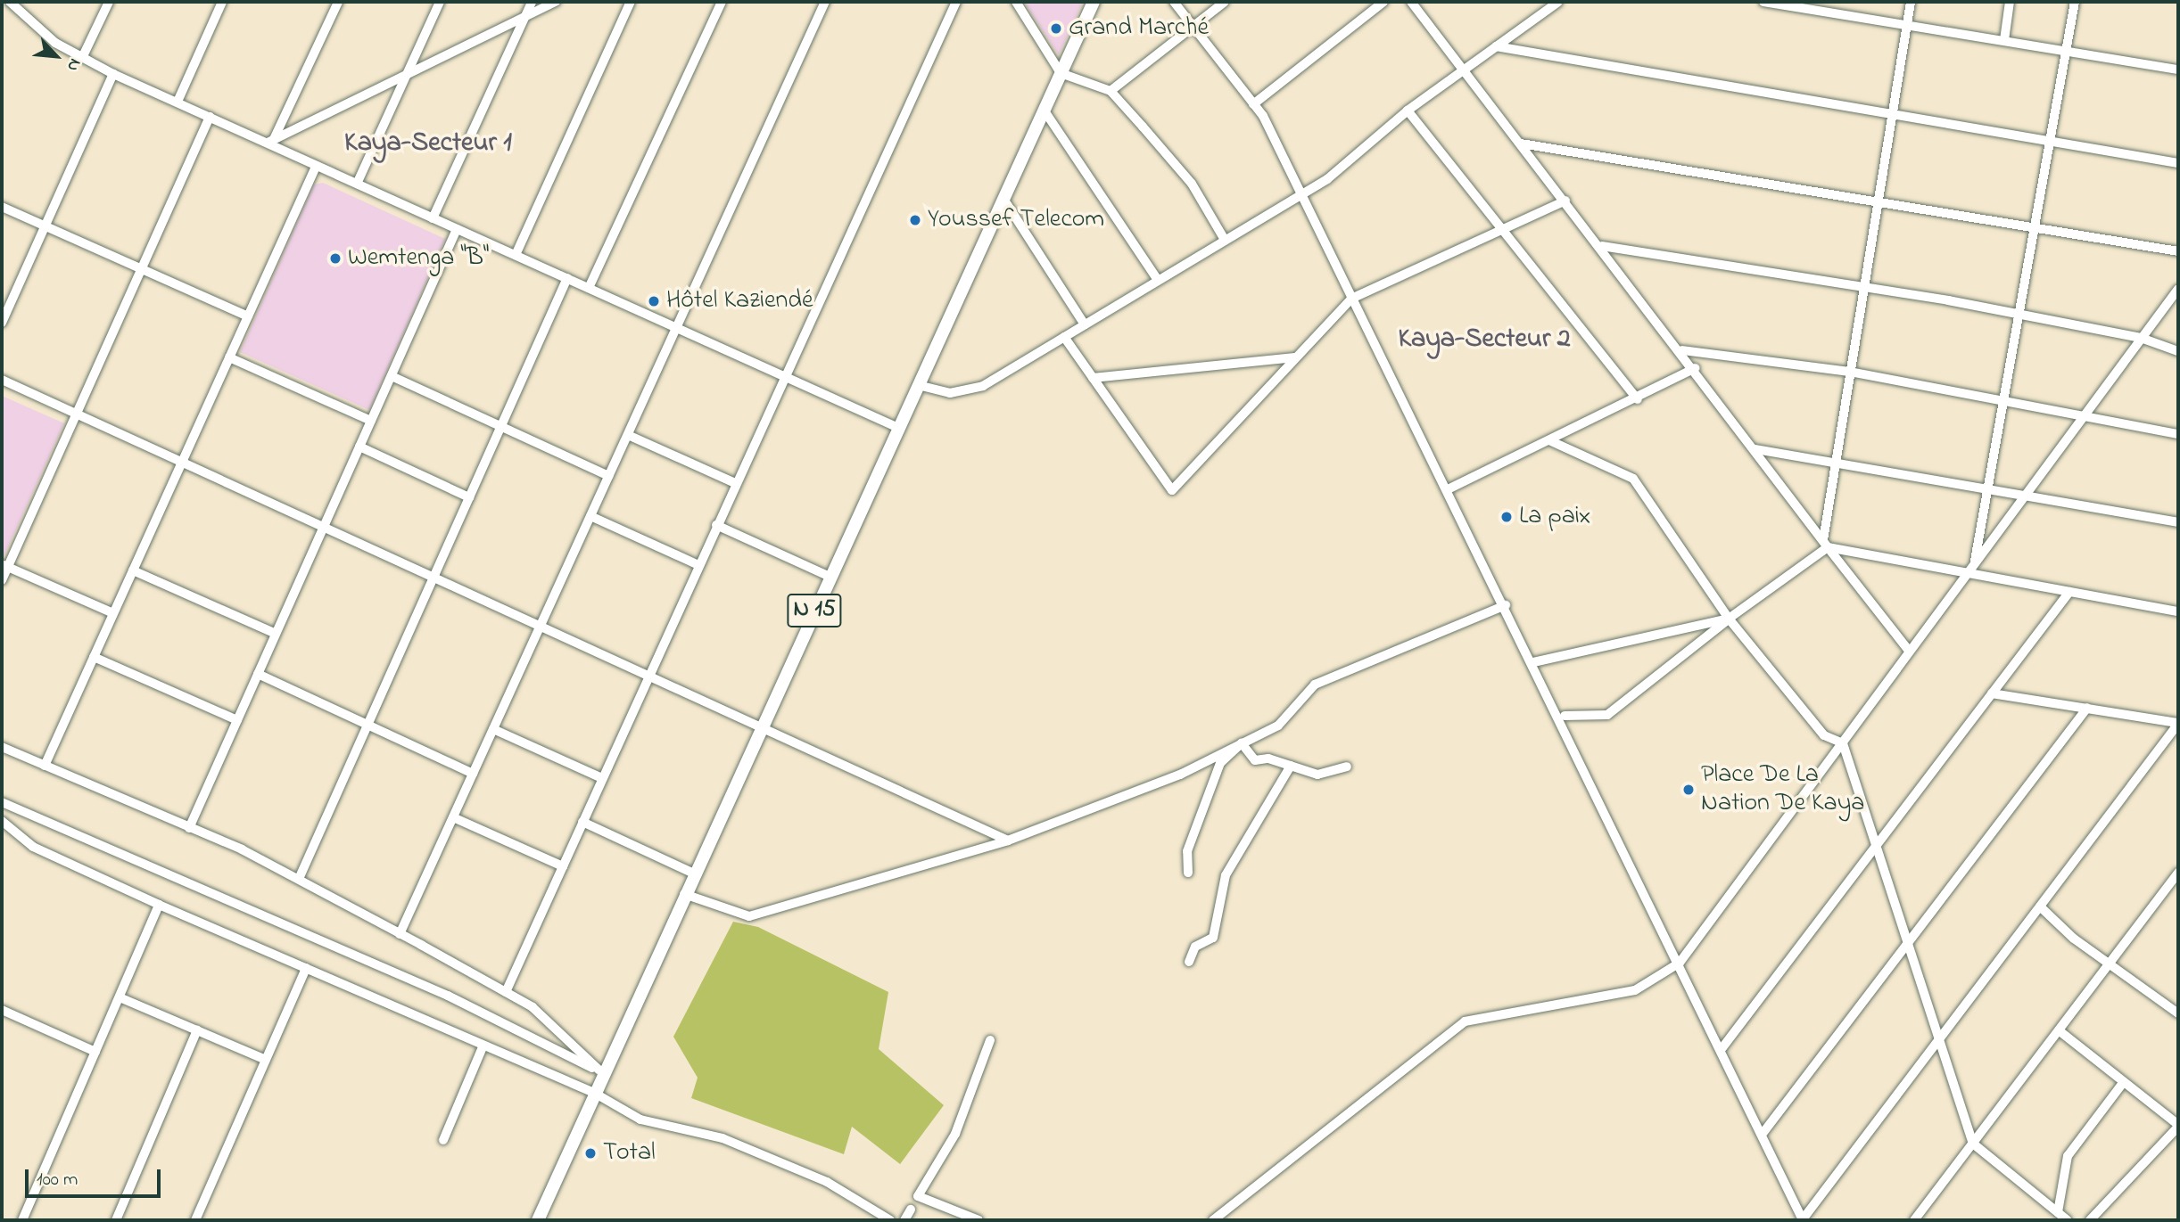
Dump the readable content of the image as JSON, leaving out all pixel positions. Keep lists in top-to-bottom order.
{
  "streets": {
    "main road": ["N 15"]
  },
  "districts": ["Kaya-Secteur 1", "Kaya-Secteur 2"],
  "places": [
    "Grand Marché",
    "Youssef Telecom",
    "Wemtenga \"B\"",
    "Hôtel Kaziendé",
    "La paix",
    "Place De La Nation De Kaya",
    "Total"
  ],
  "scale_bar": "100 m",
  "north": "bottom right"
}
